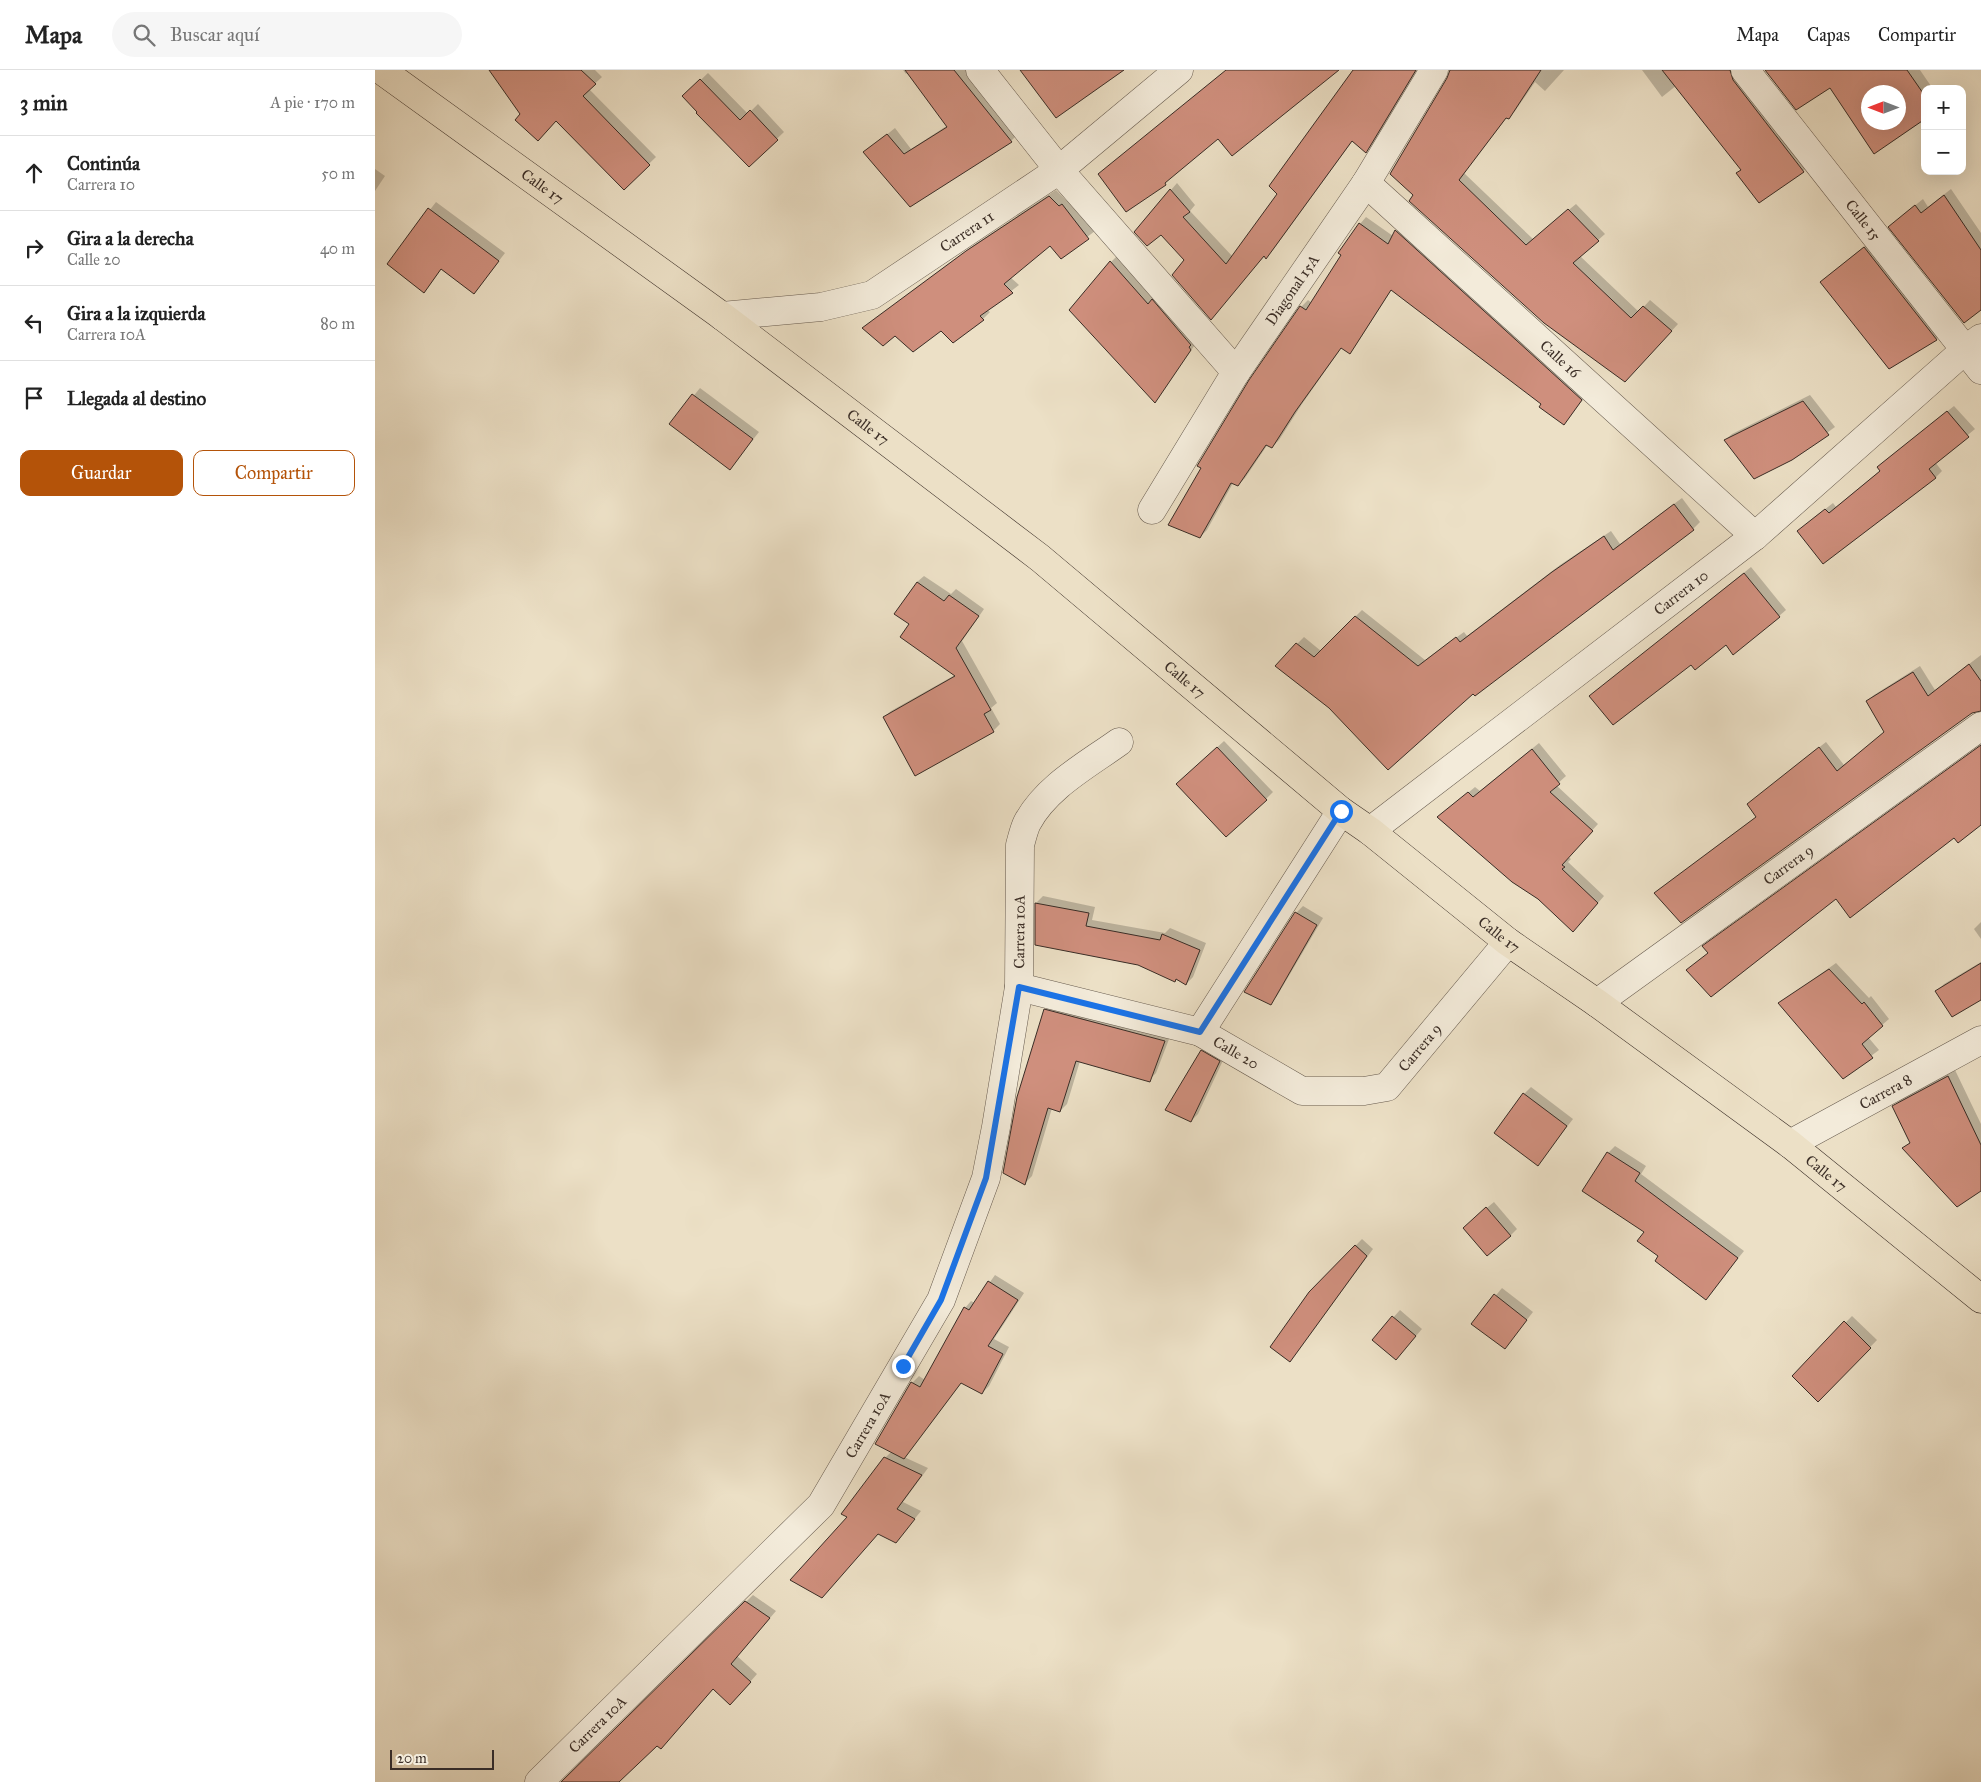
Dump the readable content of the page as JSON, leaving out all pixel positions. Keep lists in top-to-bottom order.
{
  "streets": {
    "highway": ["Calle 17"],
    "street": [
      "Calle 15",
      "Carrera 11",
      "Diagonal 15A",
      "Calle 16",
      "Carrera 10",
      "Carrera 9",
      "Carrera 10A",
      "Calle 20",
      "Carrera 8"
    ]
  },
  "crossings": [
    ["Calle 17", "Carrera 11"],
    ["Calle 17", "Carrera 10"],
    ["Calle 17", "Carrera 9"],
    ["Calle 17", "Carrera 8"],
    ["Calle 15", "Carrera 10"],
    ["Diagonal 15A", "Calle 16"],
    ["Calle 16", "Carrera 10"],
    ["Carrera 9", "Calle 20"],
    ["Carrera 10A", "Calle 20"]
  ],
  "scale_bar": "20 m",
  "north": "left",
  "page": {
    "header": "Mapa",
    "search": "Buscar aquí",
    "nav": ["Mapa", "Capas", "Compartir"],
    "heading": ["3 min", "A pie · 170 m"],
    "map_buttons": ["+", "−"],
    "list": [
      ["Continúa", "Carrera 10", "50 m"],
      ["Gira a la derecha", "Calle 20", "40 m"],
      ["Gira a la izquierda", "Carrera 10A", "80 m"],
      "Llegada al destino"
    ],
    "buttons": ["Guardar", "Compartir"],
    "scale": "20 m"
  }
}
